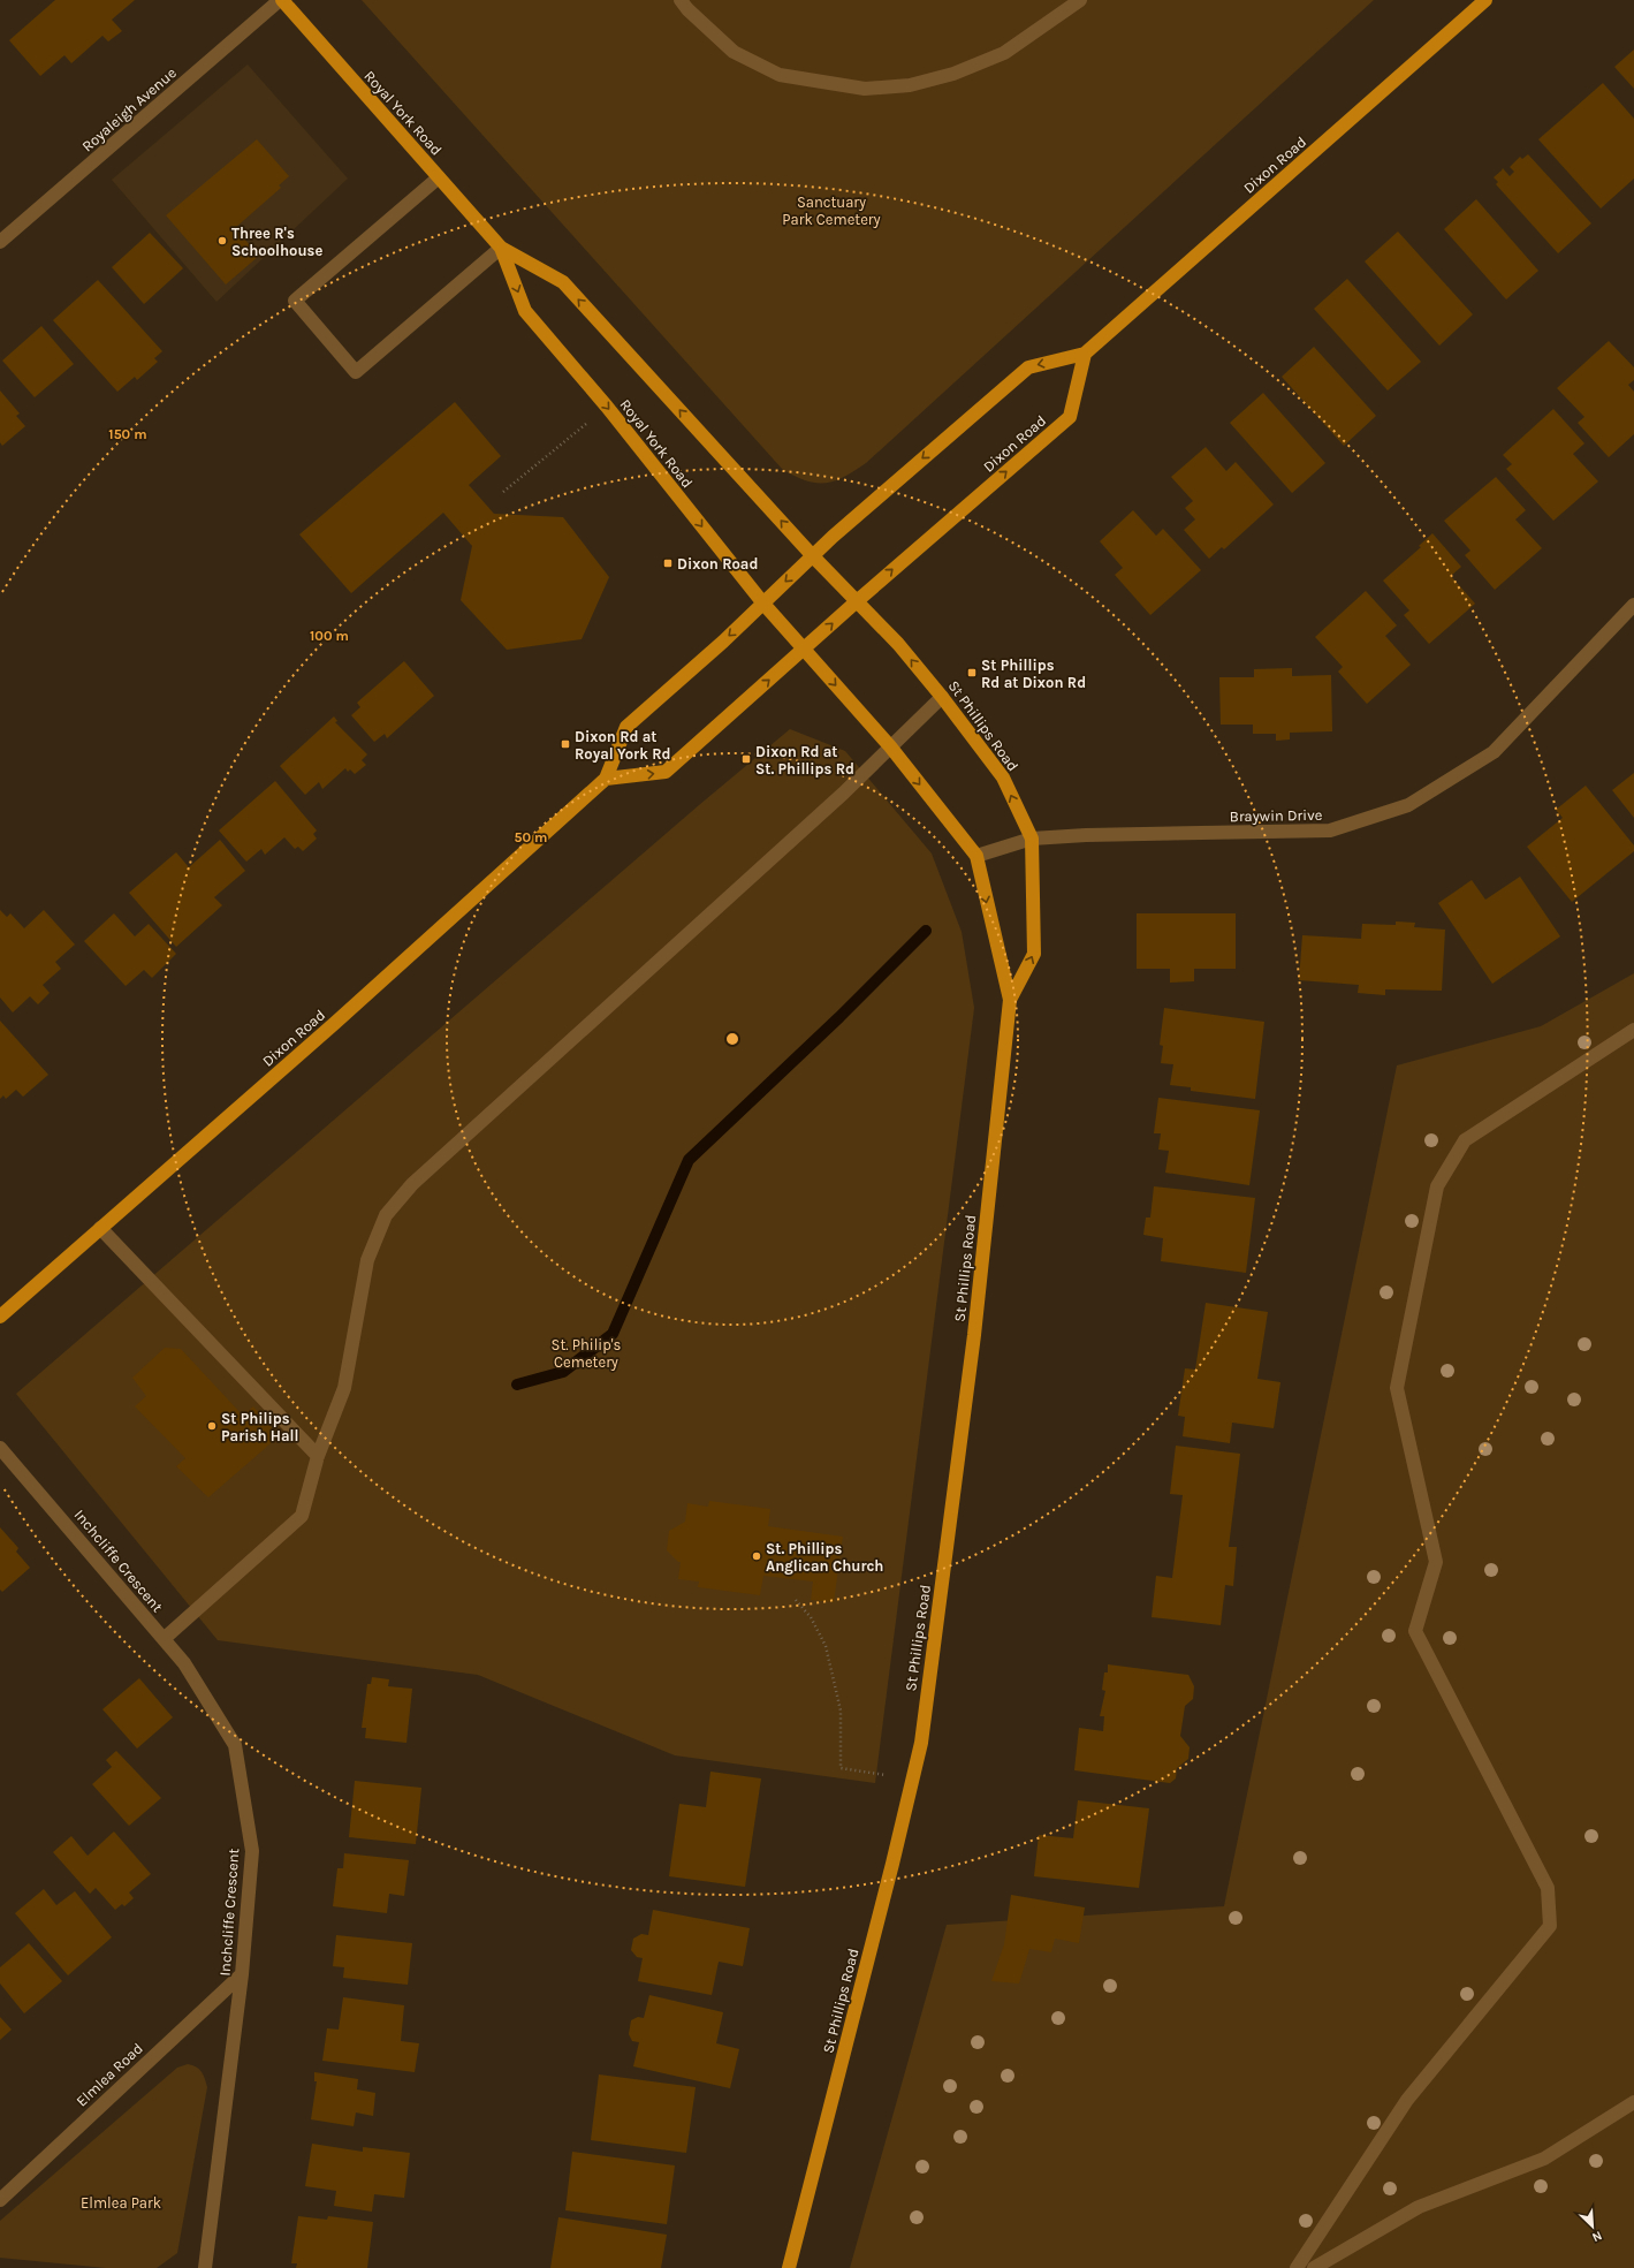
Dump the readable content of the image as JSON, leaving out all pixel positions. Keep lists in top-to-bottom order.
{
  "streets": {
    "main road": ["Royal York Road", "Dixon Road", "St Phillips Road"],
    "street": [
      "Royaleigh Avenue",
      "Braywin Drive",
      "Inchcliffe Crescent",
      "Elmlea Road"
    ]
  },
  "crossings": [
    ["Royaleigh Avenue", "Royal York Road"],
    ["Royal York Road", "Dixon Road"],
    ["Royal York Road", "St Phillips Road"],
    ["Dixon Road", "St Phillips Road"],
    ["St Phillips Road", "Braywin Drive"],
    ["Inchcliffe Crescent", "Elmlea Road"]
  ],
  "parks": ["Sanctuary Park Cemetery", "St. Philip's Cemetery", "Elmlea Park"],
  "places": {
    "other": ["Three R's Schoolhouse", "St Philips Parish Hall", "St. Phillips Anglican Church"],
    "transit": [
      "Dixon Road",
      "St Phillips Rd at Dixon Rd",
      "Dixon Rd at Royal York Rd",
      "Dixon Rd at St. Phillips Rd"
    ]
  },
  "north": "bottom right",
  "rings": ["150 m", "100 m", "50 m"]
}
